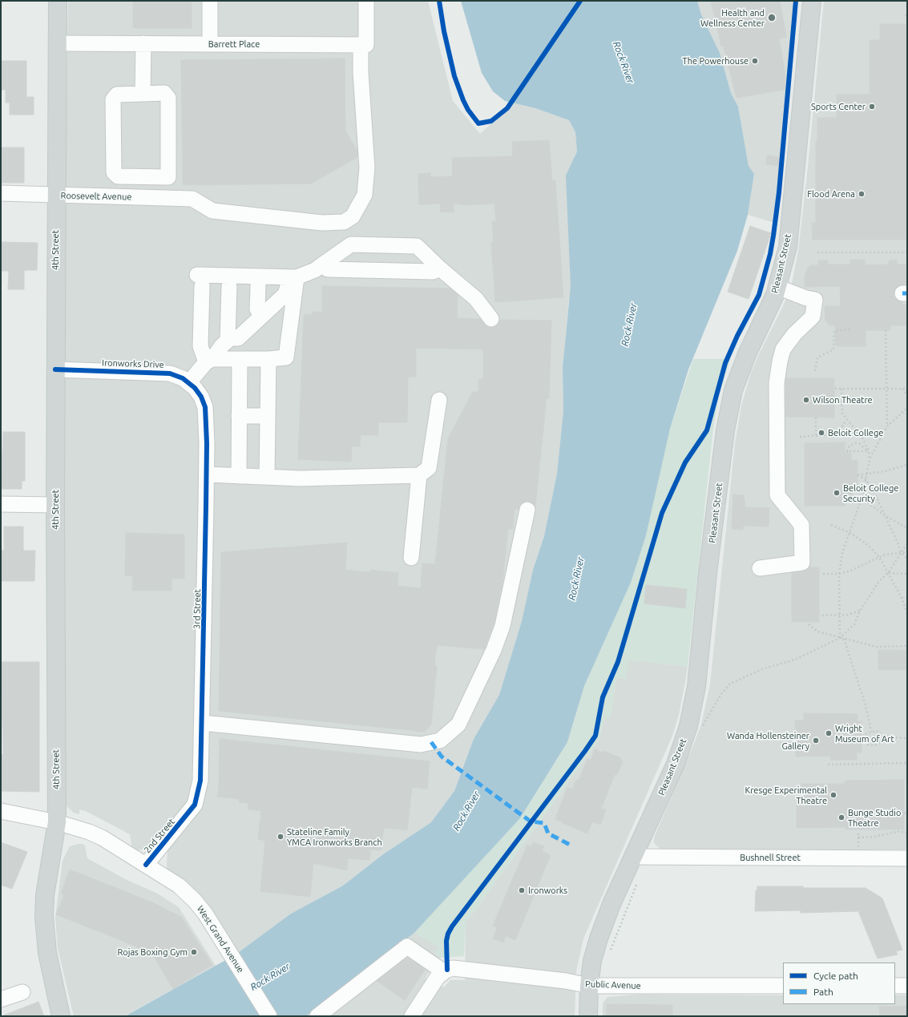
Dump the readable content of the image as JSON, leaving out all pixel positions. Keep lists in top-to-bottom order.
{
  "streets": {
    "main road": ["4th Street", "Pleasant Street"],
    "street": [
      "Barrett Place",
      "Roosevelt Avenue",
      "Ironworks Drive",
      "3rd Street",
      "2nd Street",
      "Bushnell Street",
      "West Grand Avenue",
      "Public Avenue"
    ]
  },
  "crossings": [
    ["Barrett Place", "Roosevelt Avenue"],
    ["Barrett Place", "4th Street"],
    ["Roosevelt Avenue", "4th Street"],
    ["4th Street", "Ironworks Drive"],
    ["4th Street", "West Grand Avenue"],
    ["Pleasant Street", "Bushnell Street"],
    ["Pleasant Street", "Public Avenue"],
    ["Ironworks Drive", "3rd Street"],
    ["3rd Street", "2nd Street"],
    ["2nd Street", "West Grand Avenue"]
  ],
  "water": ["Rock River"],
  "places": [
    "Health and Wellness Center",
    "The Powerhouse",
    "Sports Center",
    "Flood Arena",
    "Wilson Theatre",
    "Beloit College",
    "Beloit College Security",
    "Wright Museum of Art",
    "Wanda Hollensteiner Gallery",
    "Kresge Experimental Theatre",
    "Bunge Studio Theatre",
    "Stateline Family YMCA Ironworks Branch",
    "Ironworks",
    "Rojas Boxing Gym"
  ],
  "legend": ["Cycle path", "Path"]
}
